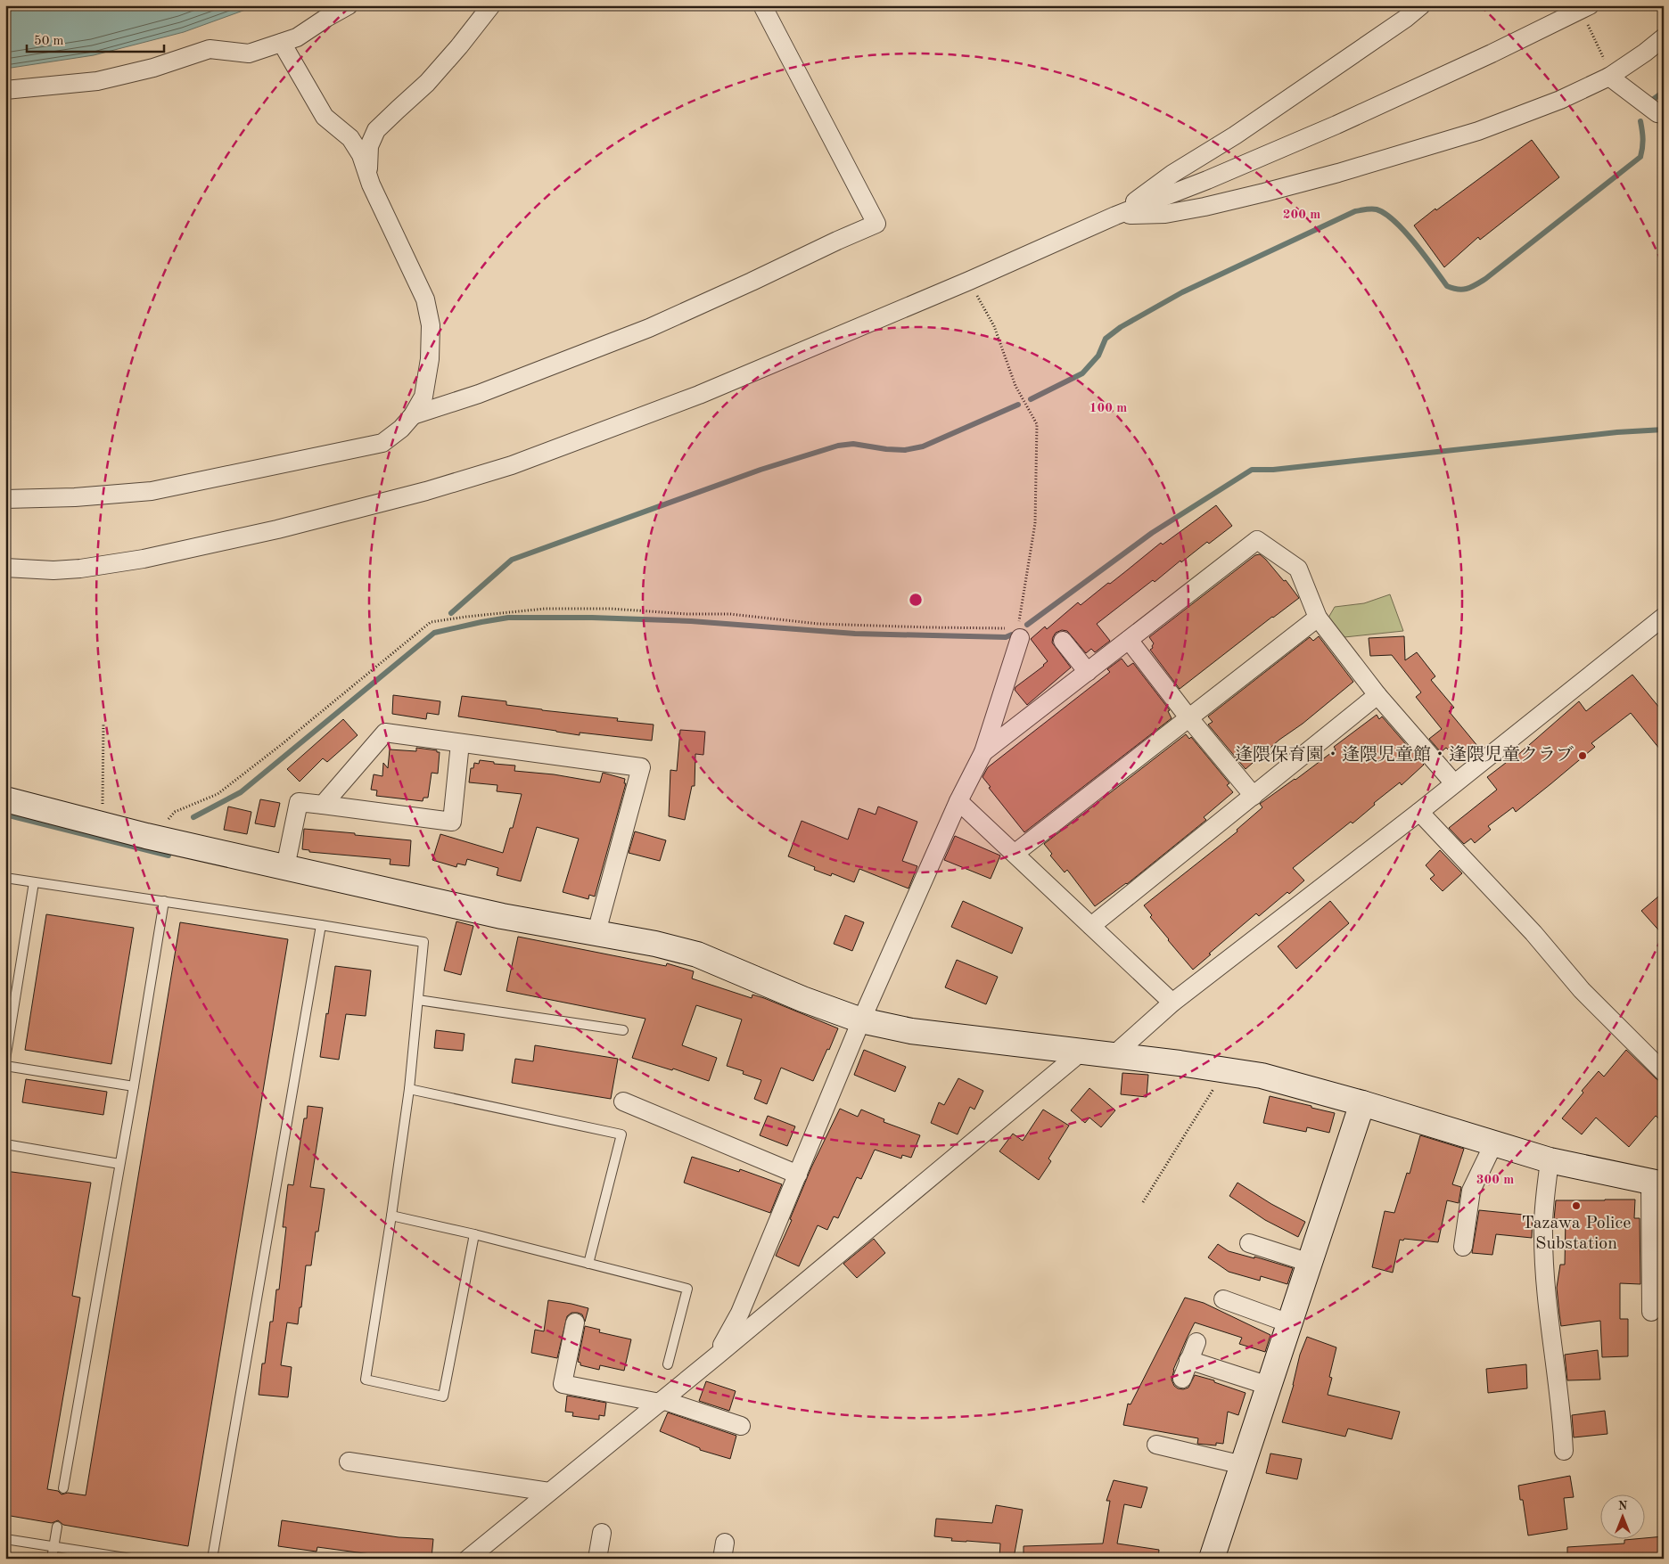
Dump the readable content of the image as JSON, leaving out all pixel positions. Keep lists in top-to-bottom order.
{
  "places": ["逢隈保育園・逢隈児童館・逢隈児童クラブ", "Tazawa Police Substation"],
  "scale_bar": "50 m",
  "north": "top",
  "rings": ["200 m", "100 m", "300 m"]
}
